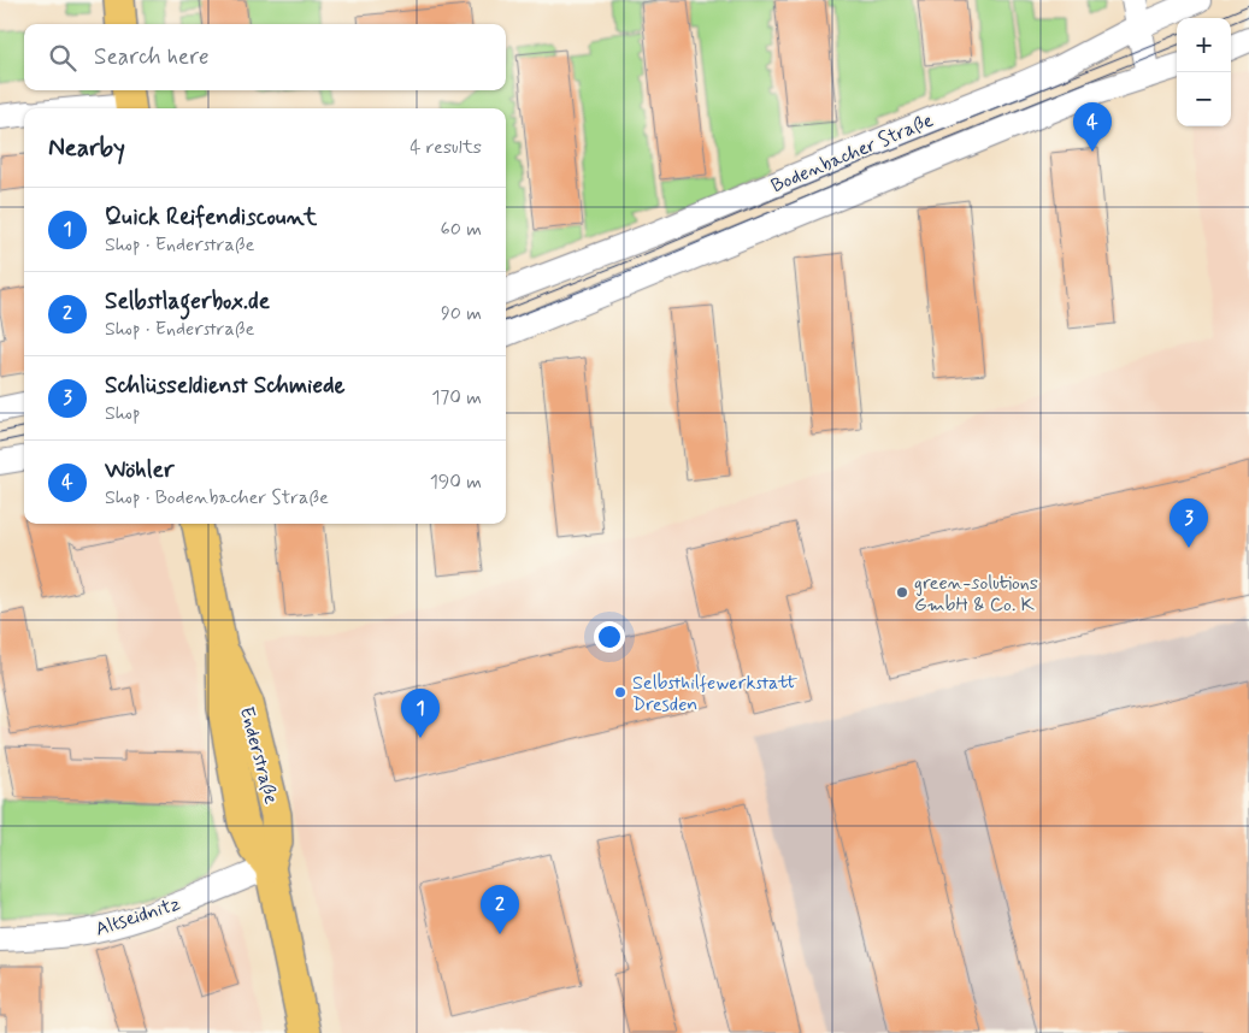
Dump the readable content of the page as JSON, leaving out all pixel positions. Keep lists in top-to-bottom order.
{
  "streets": {
    "main road": ["Enderstraße"],
    "street": ["Bodenbacher Straße", "Altseidnitz"]
  },
  "crossings": [
    ["Enderstraße", "Altseidnitz"]
  ],
  "places": ["green-solutions GmbH & Co. K", "Selbsthilfewerkstatt Dresden"],
  "page": {
    "map_buttons": ["+", "−"],
    "search": "Search here",
    "pins": [
      "4",
      "3",
      "1",
      "2"
    ],
    "heading": ["Nearby", "4 results"],
    "list": [
      {
        "mark": "1",
        "name": "Quick Reifendiscount",
        "note": "Shop · Enderstraße",
        "value": "60 m"
      },
      {
        "mark": "2",
        "name": "Selbstlagerbox.de",
        "note": "Shop · Enderstraße",
        "value": "90 m"
      },
      {
        "mark": "3",
        "name": "Schlüsseldienst Schmiede",
        "note": "Shop",
        "value": "170 m"
      },
      {
        "mark": "4",
        "name": "Wöhler",
        "note": "Shop · Bodenbacher Straße",
        "value": "190 m"
      }
    ]
  }
}
